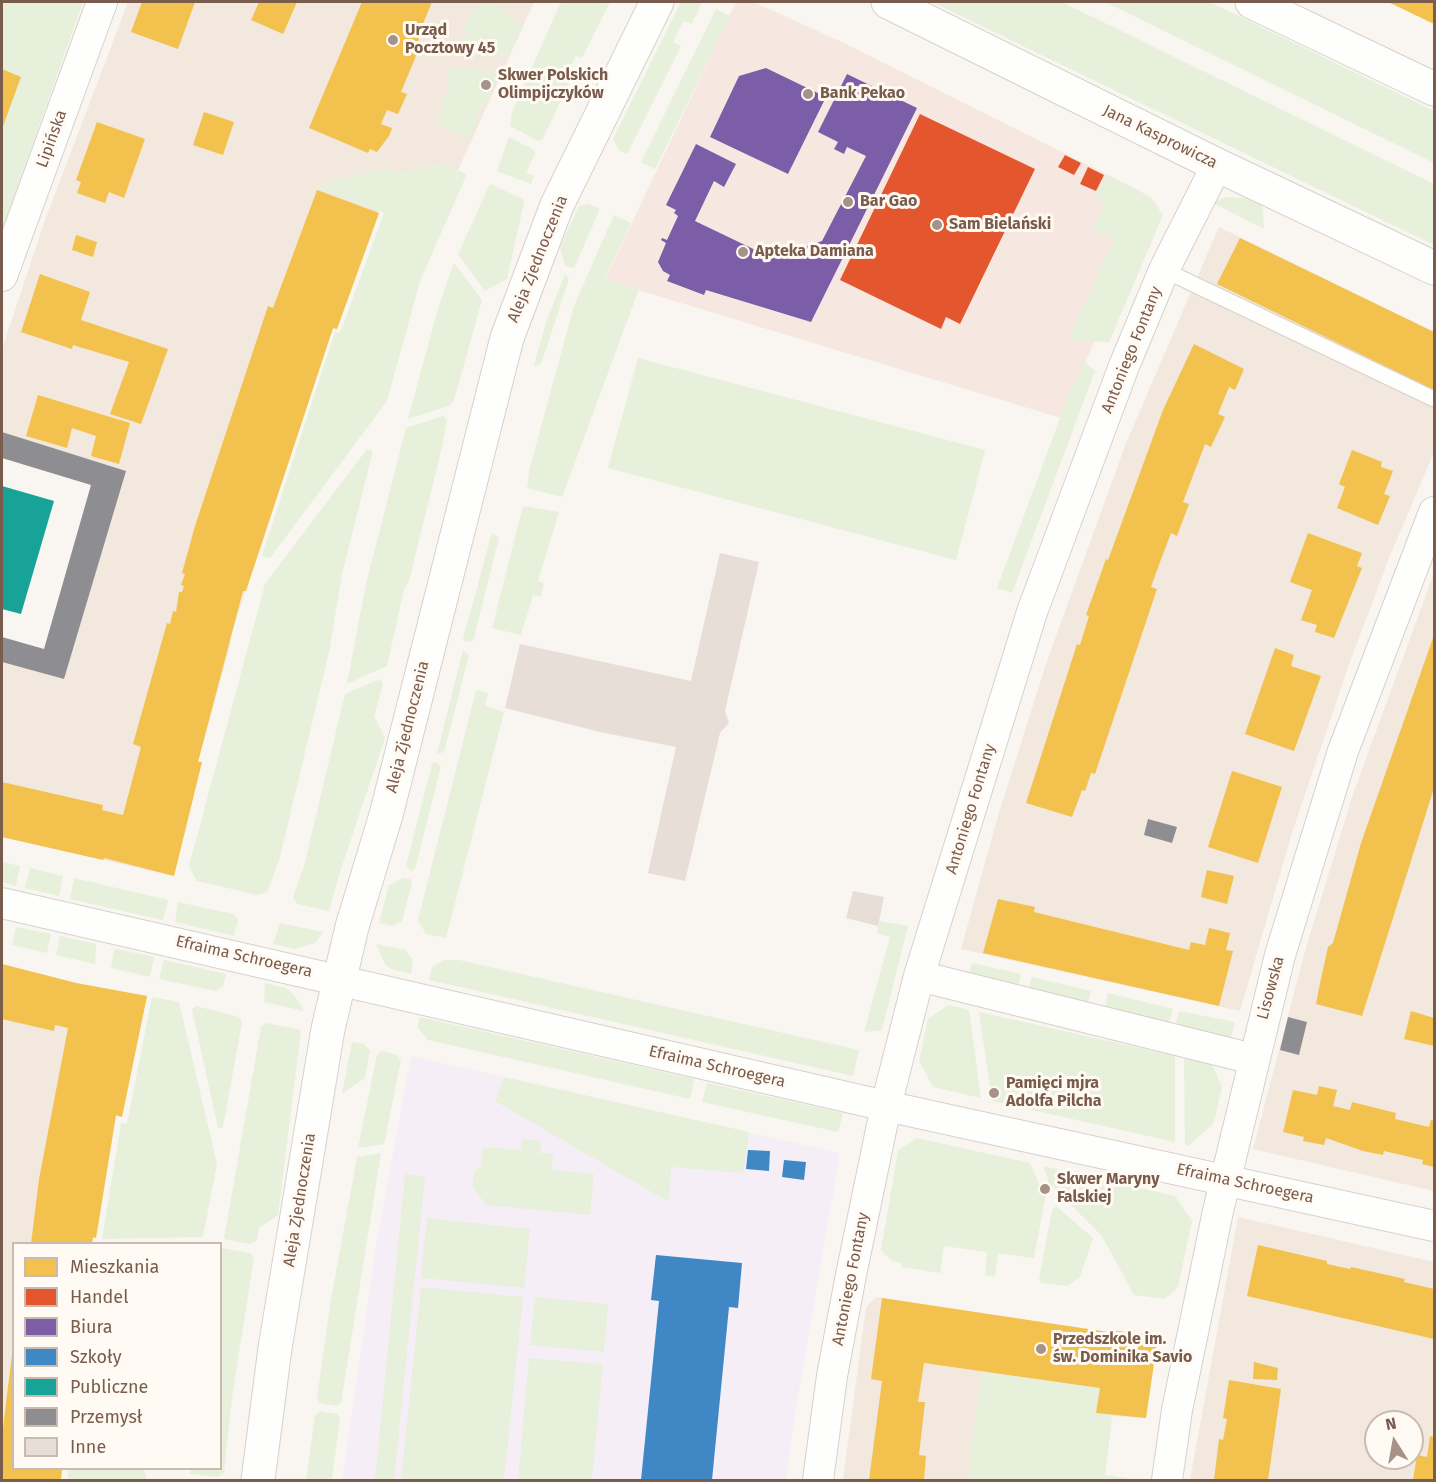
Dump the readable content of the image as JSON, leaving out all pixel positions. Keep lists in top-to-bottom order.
{
  "streets": {
    "street": [
      "Jana Kasprowicza",
      "Lipińska",
      "Aleja Zjednoczenia",
      "Antoniego Fontany",
      "Efraima Schroegera",
      "Lisowska"
    ]
  },
  "crossings": [
    ["Jana Kasprowicza", "Antoniego Fontany"],
    ["Aleja Zjednoczenia", "Efraima Schroegera"],
    ["Antoniego Fontany", "Efraima Schroegera"],
    ["Efraima Schroegera", "Lisowska"]
  ],
  "places": [
    "Urząd Pocztowy 45",
    "Skwer Polskich Olimpijczyków",
    "Bank Pekao",
    "Bar Gao",
    "Sam Bielański",
    "Apteka Damiana",
    "Pamięci mjra Adolfa Pilcha",
    "Skwer Maryny Falskiej",
    "Przedszkole im. św. Dominika Savio"
  ],
  "legend": [
    "Mieszkania",
    "Handel",
    "Biura",
    "Szkoły",
    "Publiczne",
    "Przemysł",
    "Inne"
  ],
  "north": "top"
}
